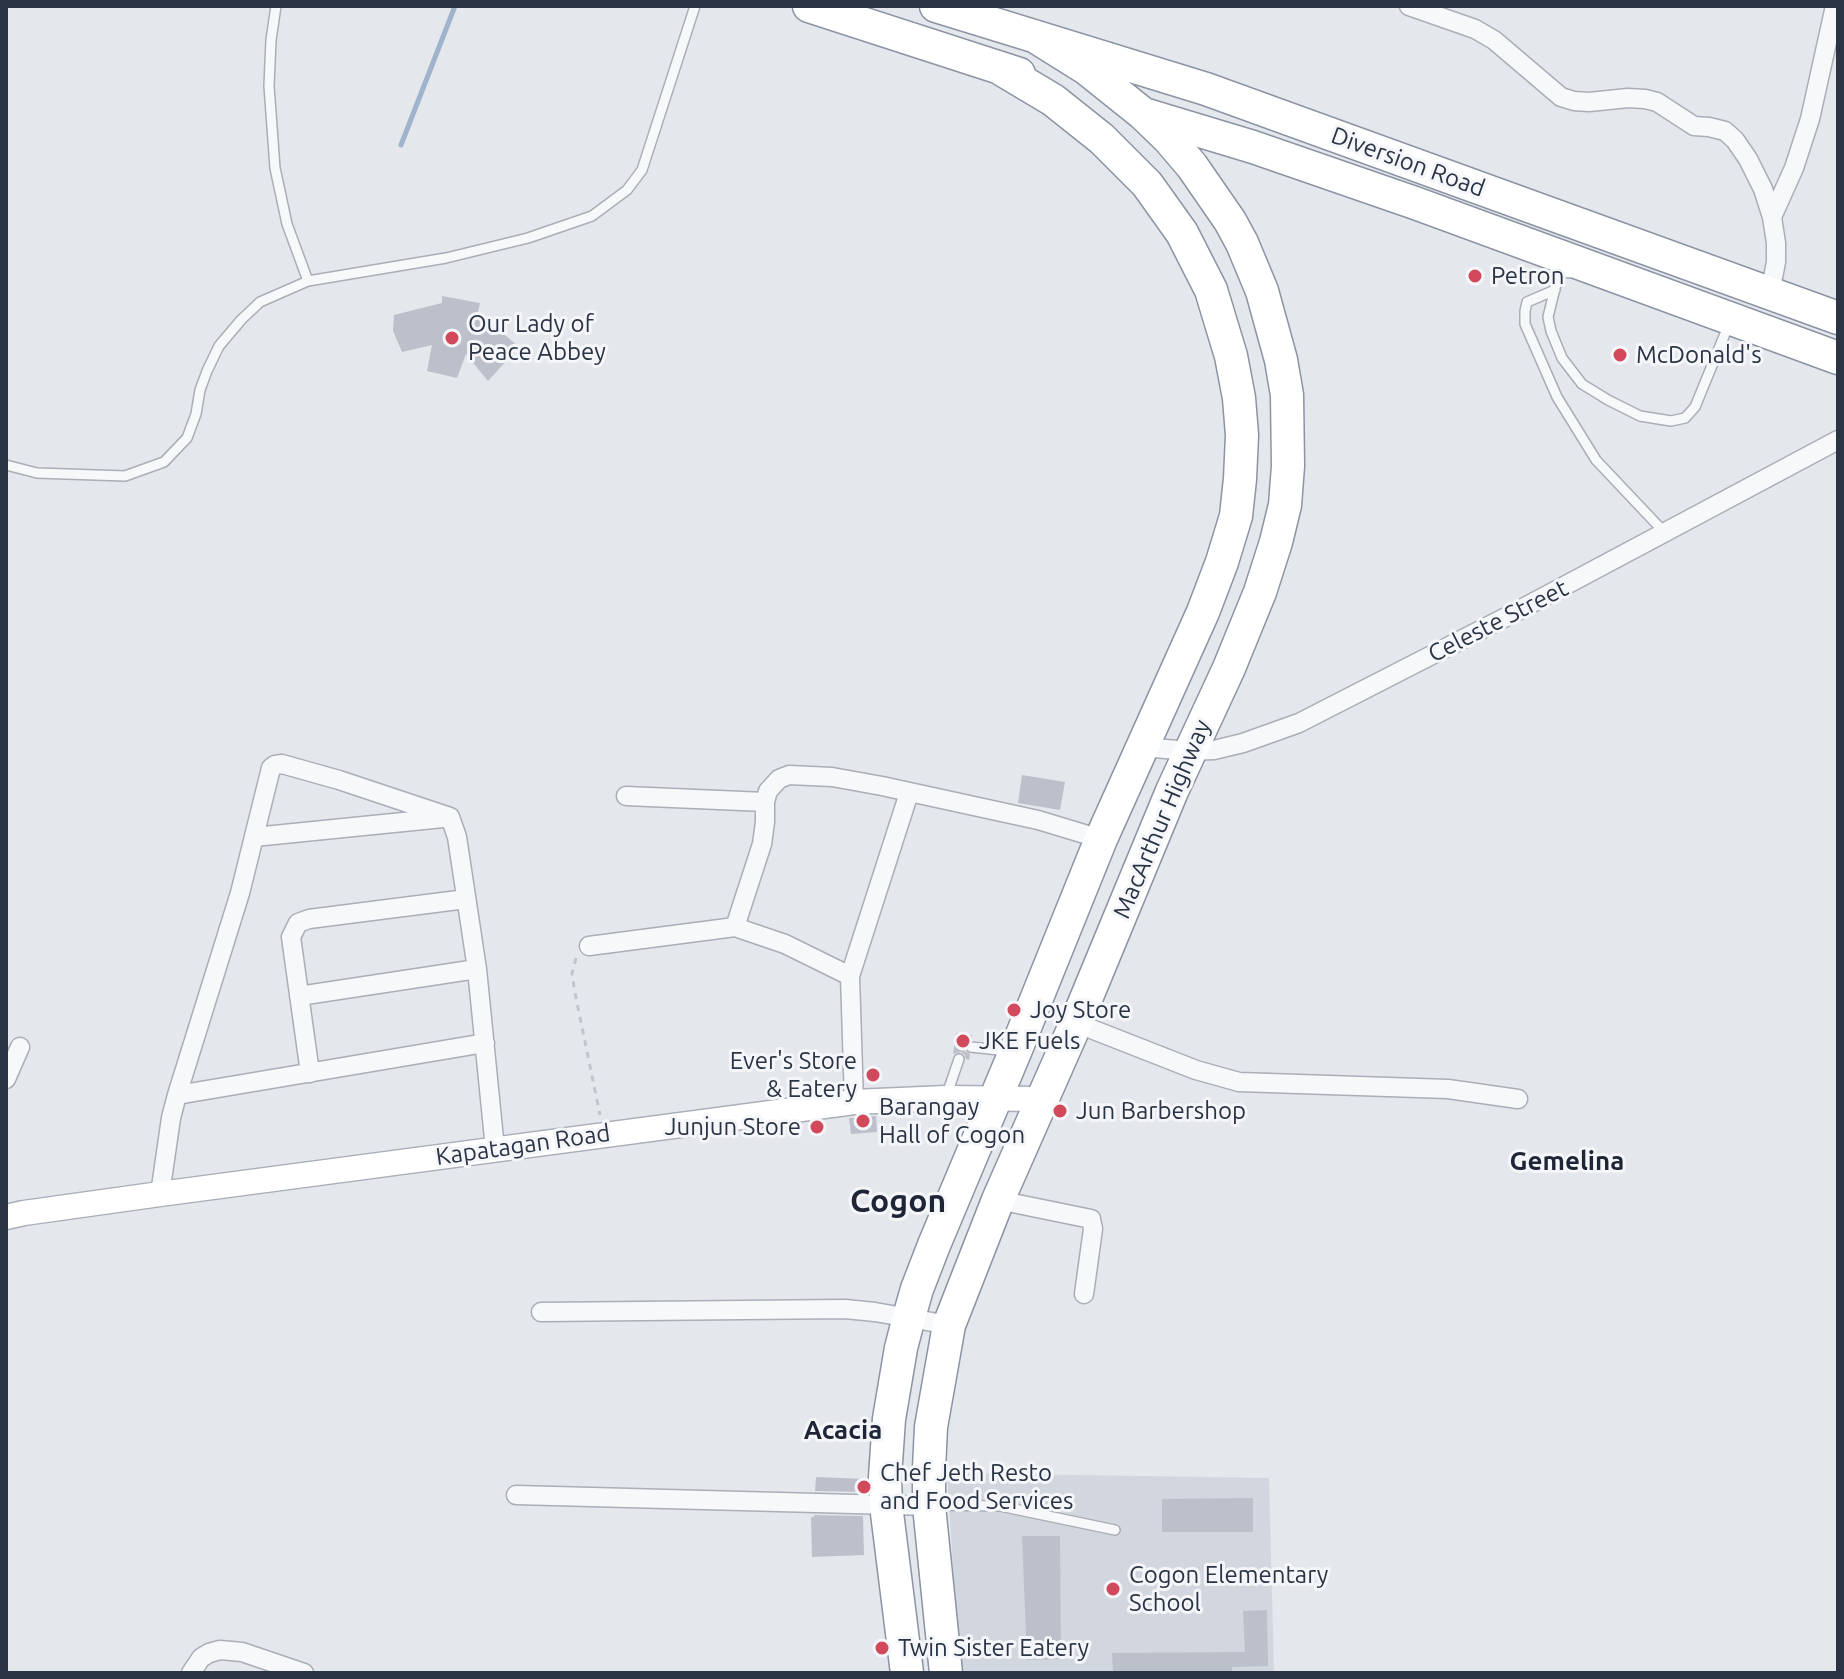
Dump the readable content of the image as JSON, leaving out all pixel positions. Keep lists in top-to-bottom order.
{
  "streets": {
    "highway": ["Diversion Road", "MacArthur Highway"],
    "main road": ["Kapatagan Road"],
    "street": ["Celeste Street"]
  },
  "crossings": [
    ["Diversion Road", "MacArthur Highway"],
    ["Celeste Street", "MacArthur Highway"],
    ["MacArthur Highway", "Kapatagan Road"]
  ],
  "districts": ["Gemelina", "Cogon", "Acacia"],
  "places": [
    "Petron",
    "Our Lady of Peace Abbey",
    "McDonald's",
    "Joy Store",
    "JKE Fuels",
    "Ever's Store & Eatery",
    "Jun Barbershop",
    "Barangay Hall of Cogon",
    "Junjun Store",
    "Chef Jeth Resto and Food Services",
    "Cogon Elementary School",
    "Twin Sister Eatery"
  ]
}
